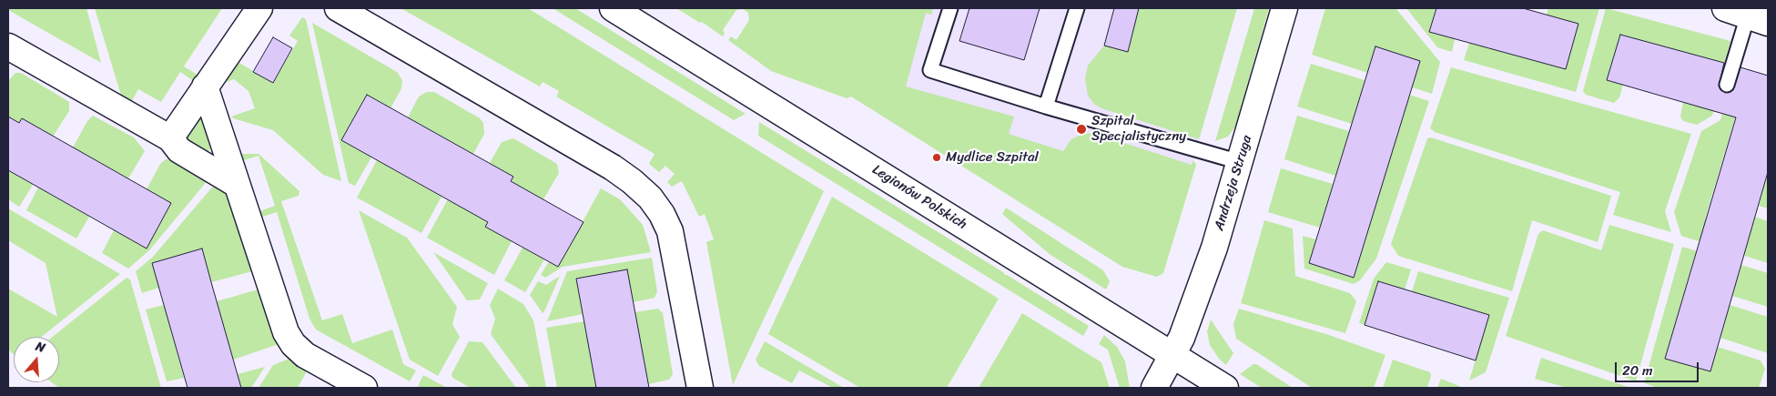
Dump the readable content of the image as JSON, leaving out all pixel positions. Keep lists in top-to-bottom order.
{
  "streets": {
    "street": ["Andrzeja Struga", "Legionów Polskich"]
  },
  "crossings": [
    ["Andrzeja Struga", "Legionów Polskich"]
  ],
  "places": ["Szpital Specjalistyczny", "Mydlice Szpital"],
  "scale_bar": "20 m",
  "north": "top"
}
